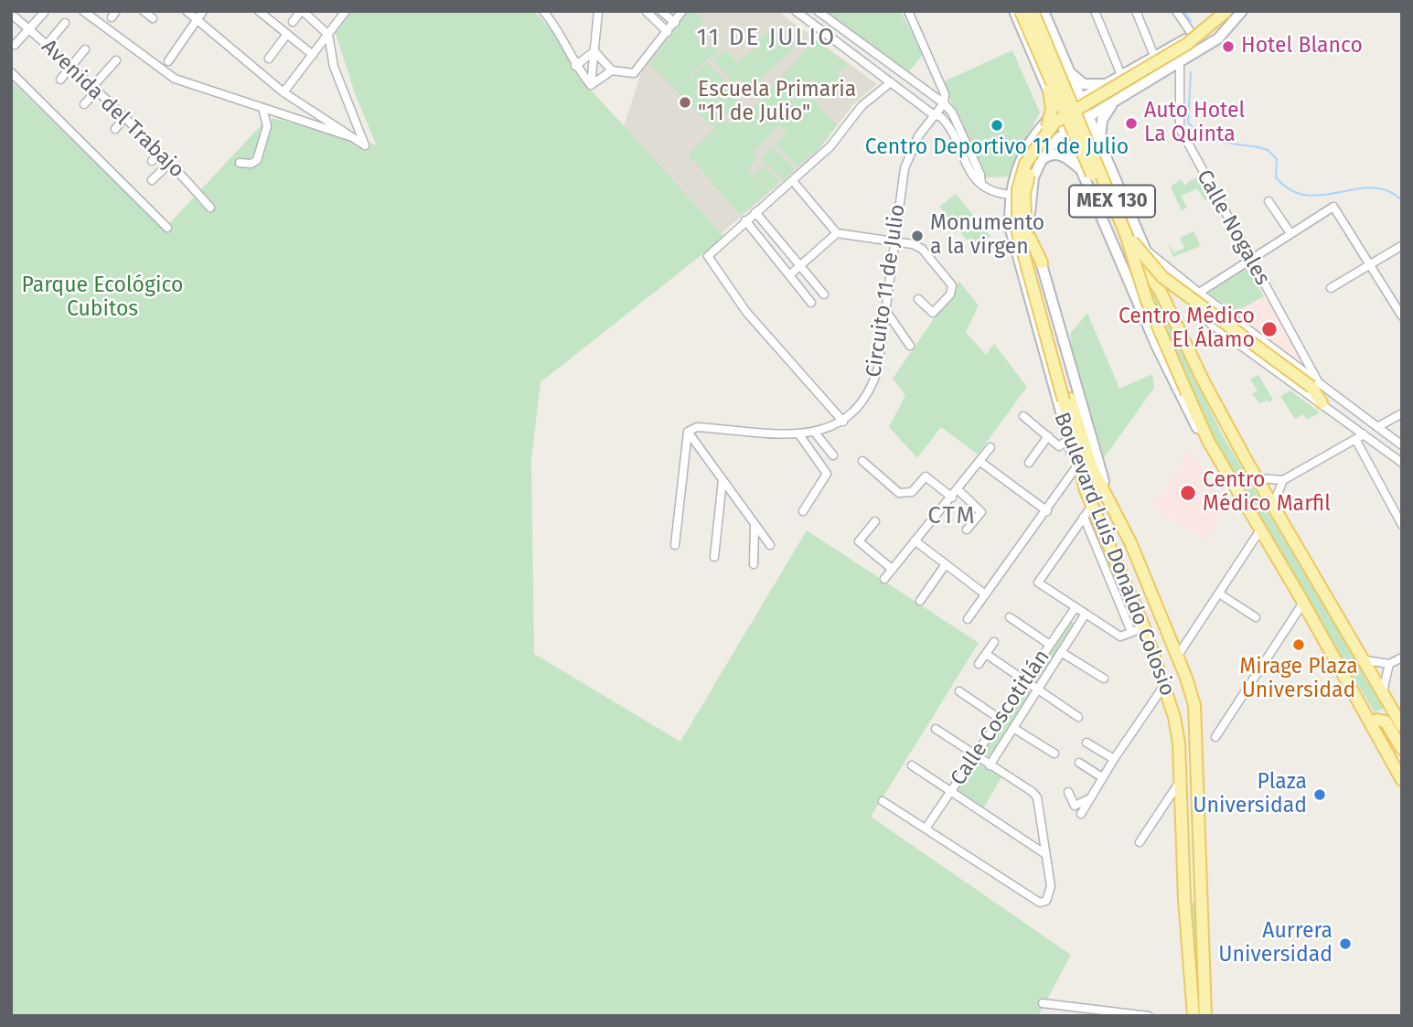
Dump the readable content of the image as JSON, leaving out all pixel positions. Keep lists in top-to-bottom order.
{
  "streets": {
    "main road": ["MEX 130", "Boulevard Luis Donaldo Colosio"],
    "street": [
      "Avenida del Trabajo",
      "Calle Nogales",
      "Circuito 11 de Julio",
      "Calle Coscotitlán"
    ]
  },
  "crossings": [
    ["MEX 130", "Boulevard Luis Donaldo Colosio"],
    ["Calle Nogales", "Boulevard Luis Donaldo Colosio"]
  ],
  "districts": ["11 DE JULIO", "CTM"],
  "parks": ["Parque Ecológico Cubitos"],
  "places": [
    "Hotel Blanco",
    "Escuela Primaria \"11 de Julio\"",
    "Auto Hotel La Quinta",
    "Centro Deportivo 11 de Julio",
    "Monumento a la virgen",
    "Centro Médico El Álamo",
    "Centro Médico Marfil",
    "Mirage Plaza Universidad",
    "Plaza Universidad",
    "Aurrera Universidad"
  ]
}
